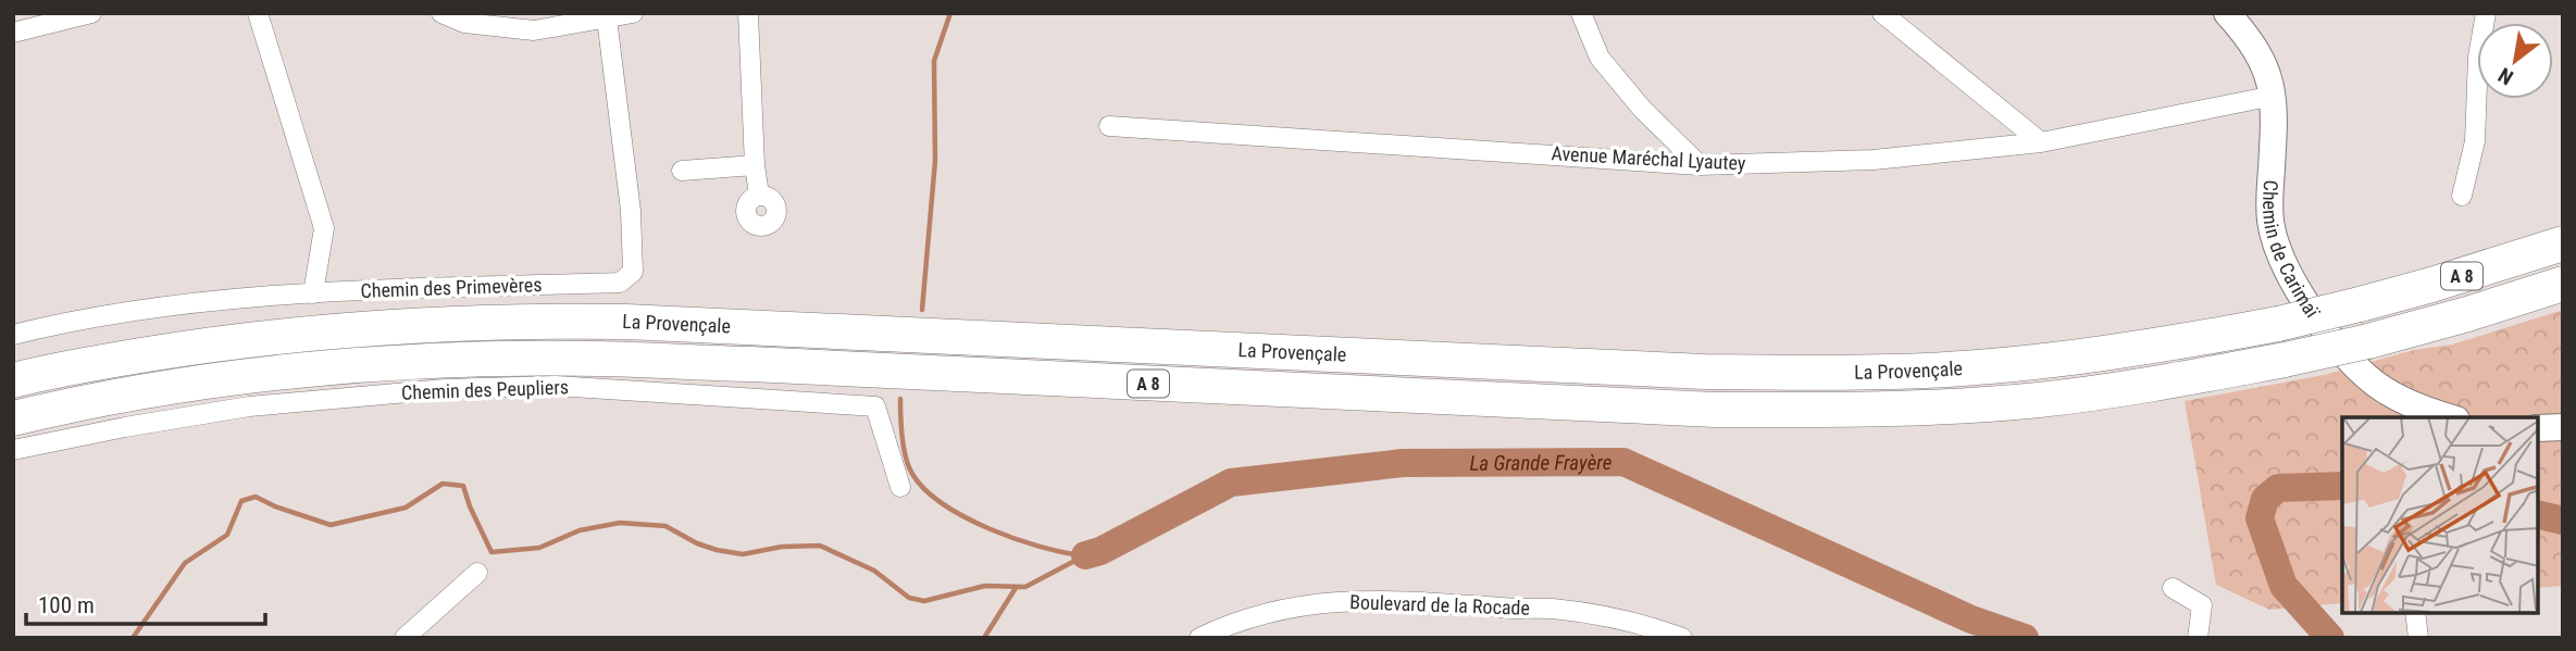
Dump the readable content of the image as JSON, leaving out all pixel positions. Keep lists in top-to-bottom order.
{
  "streets": {
    "highway": ["A 8", "La Provençale"],
    "street": [
      "Avenue Maréchal Lyautey",
      "Chemin de Carimaï",
      "Chemin des Primevères",
      "Chemin des Peupliers",
      "Boulevard de la Rocade"
    ]
  },
  "crossings": [
    ["Avenue Maréchal Lyautey", "Chemin de Carimaï"]
  ],
  "water": ["La Grande Frayère"],
  "scale_bar": "100 m",
  "north": "bottom left"
}
